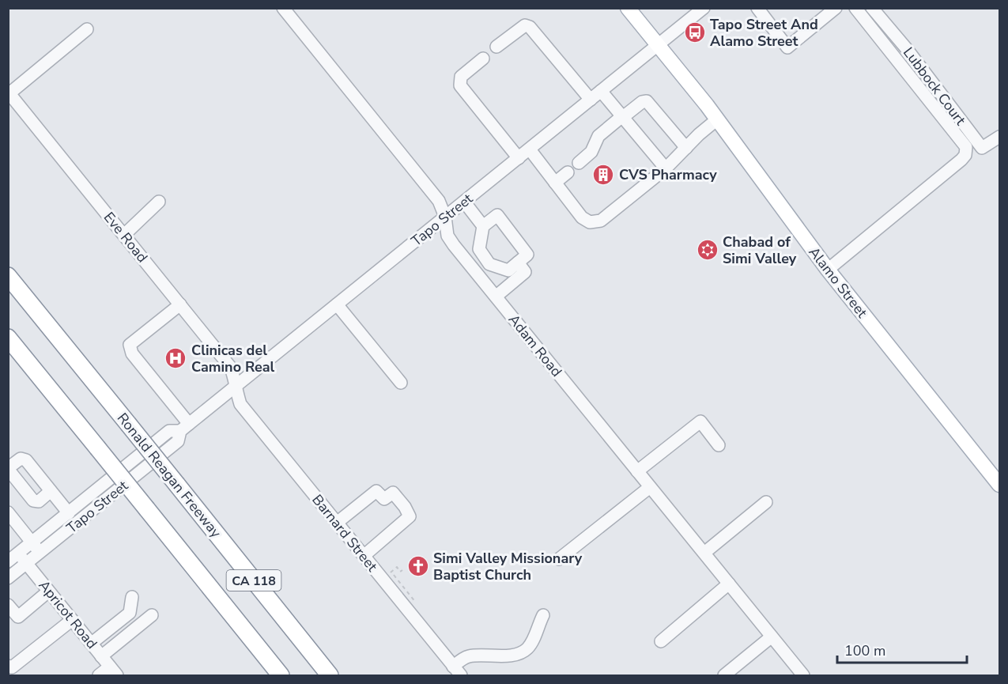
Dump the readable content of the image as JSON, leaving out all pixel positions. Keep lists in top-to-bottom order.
{
  "streets": {
    "highway": ["Ronald Reagan Freeway", "CA 118"],
    "main road": ["Alamo Street"],
    "street": [
      "Lubbock Court",
      "Tapo Street",
      "Eve Road",
      "Adam Road",
      "Barnard Street",
      "Apricot Road"
    ]
  },
  "crossings": [
    ["Tapo Street", "Eve Road"],
    ["Tapo Street", "Alamo Street"],
    ["Tapo Street", "Adam Road"],
    ["Tapo Street", "Barnard Street"],
    ["Tapo Street", "Apricot Road"],
    ["Eve Road", "Barnard Street"]
  ],
  "places": {
    "bus stop": ["Tapo Street And Alamo Street"],
    "building": ["CVS Pharmacy"],
    "synagogue": ["Chabad of Simi Valley"],
    "hospital": ["Clinicas del Camino Real"],
    "church": ["Simi Valley Missionary Baptist Church"]
  },
  "scale_bar": "100 m"
}
